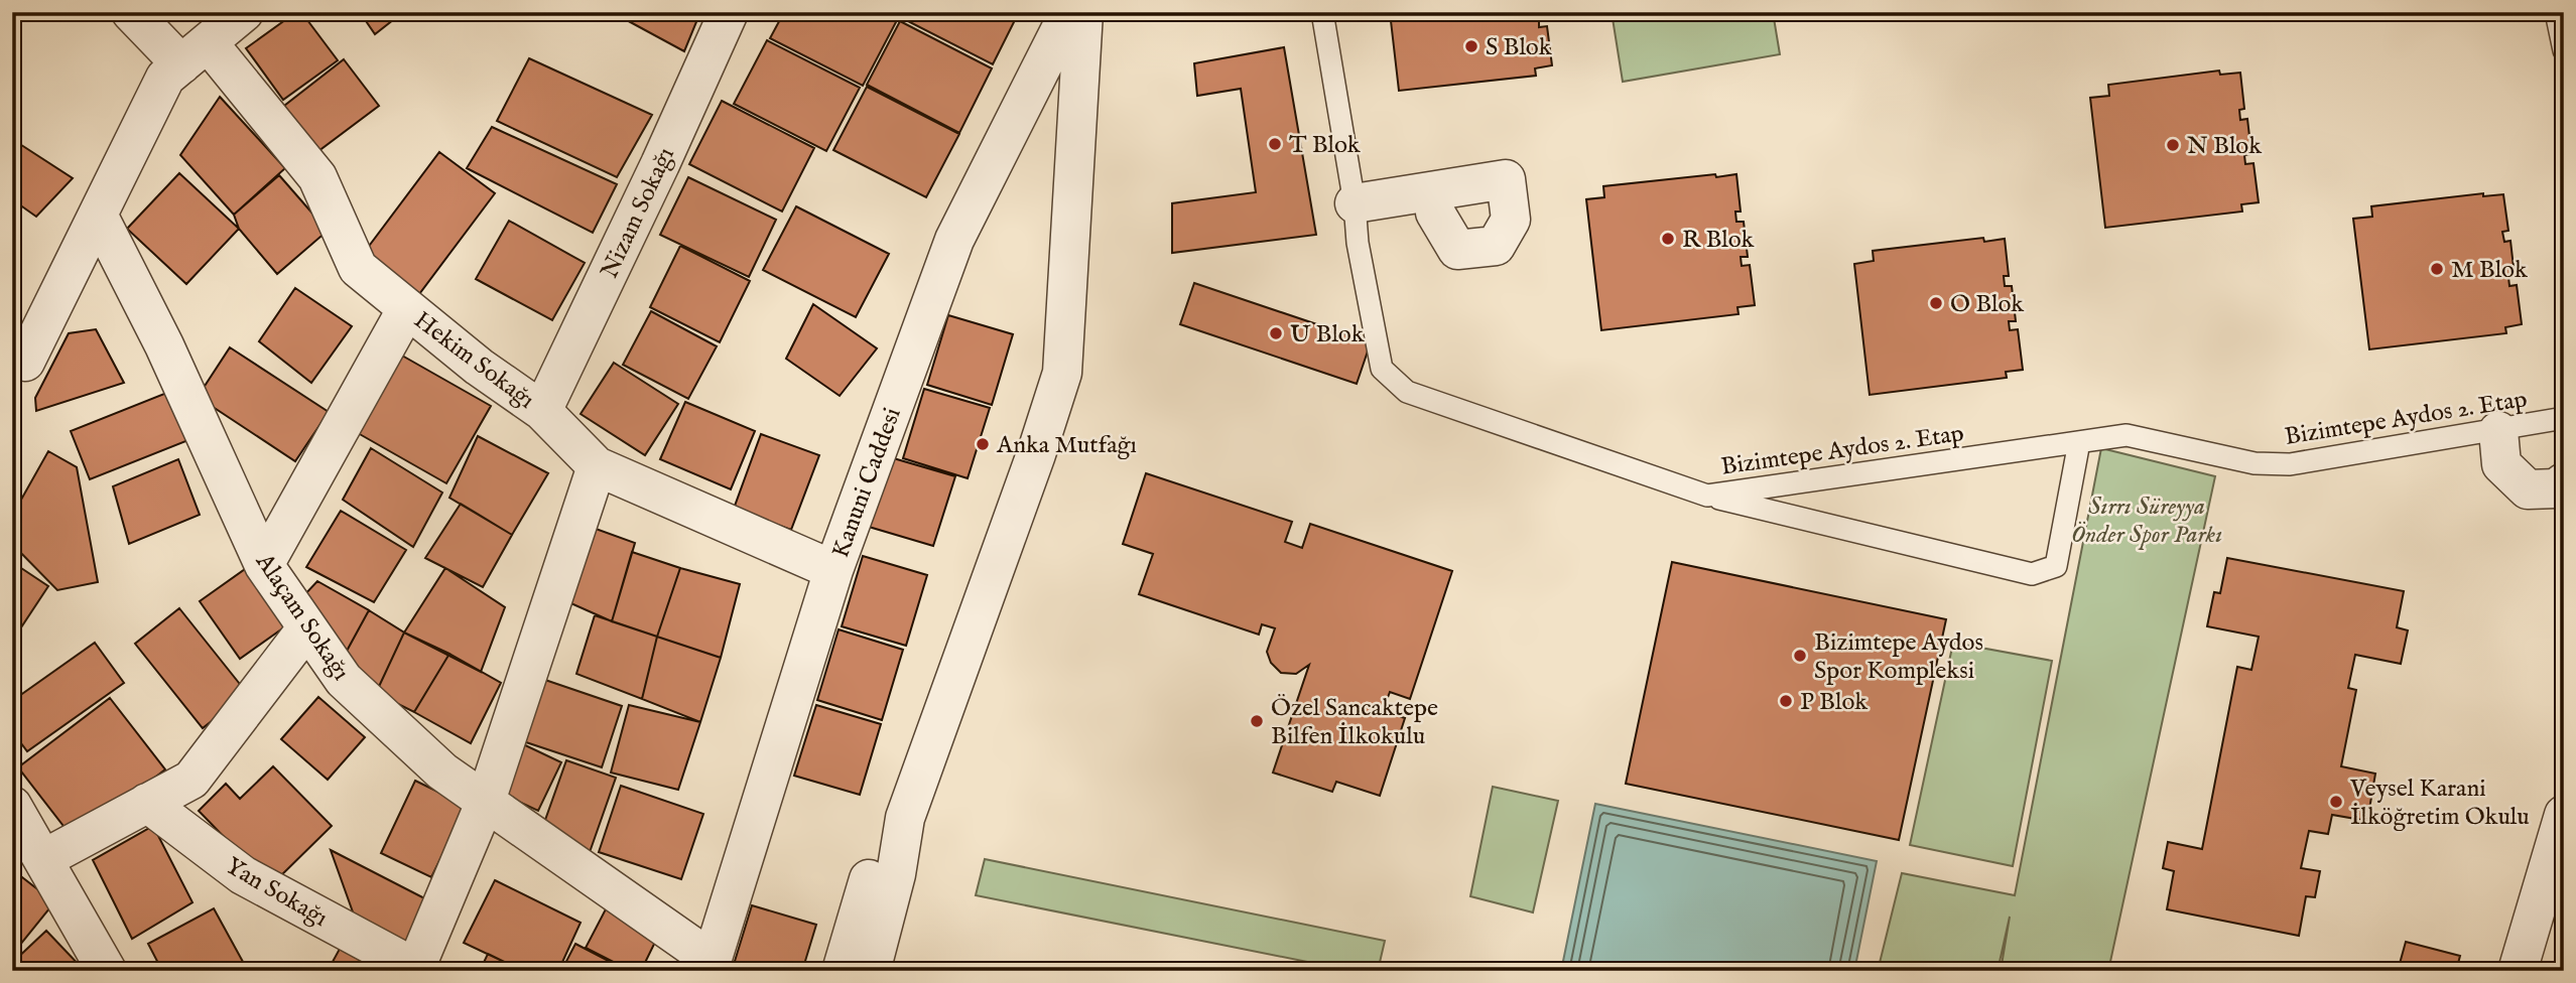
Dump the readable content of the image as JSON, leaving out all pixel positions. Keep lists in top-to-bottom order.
{
  "streets": {
    "street": [
      "Nizam Sokağı",
      "Hekim Sokağı",
      "Kanuni Caddesi",
      "Alaçam Sokağı",
      "Yan Sokağı"
    ],
    "lane": ["Bizimtepe Aydos 2. Etap"]
  },
  "crossings": [
    ["Nizam Sokağı", "Hekim Sokağı"],
    ["Hekim Sokağı", "Kanuni Caddesi"],
    ["Kanuni Caddesi", "Alaçam Sokağı"]
  ],
  "parks": ["Sırrı Süreyya Önder Spor Parkı"],
  "places": [
    "S Blok",
    "T Blok",
    "N Blok",
    "R Blok",
    "M Blok",
    "O Blok",
    "U Blok",
    "Anka Mutfağı",
    "Bizimtepe Aydos Spor Kompleksi",
    "P Blok",
    "Özel Sancaktepe Bilfen İlkokulu",
    "Veysel Karani İlköğretim Okulu"
  ]
}
